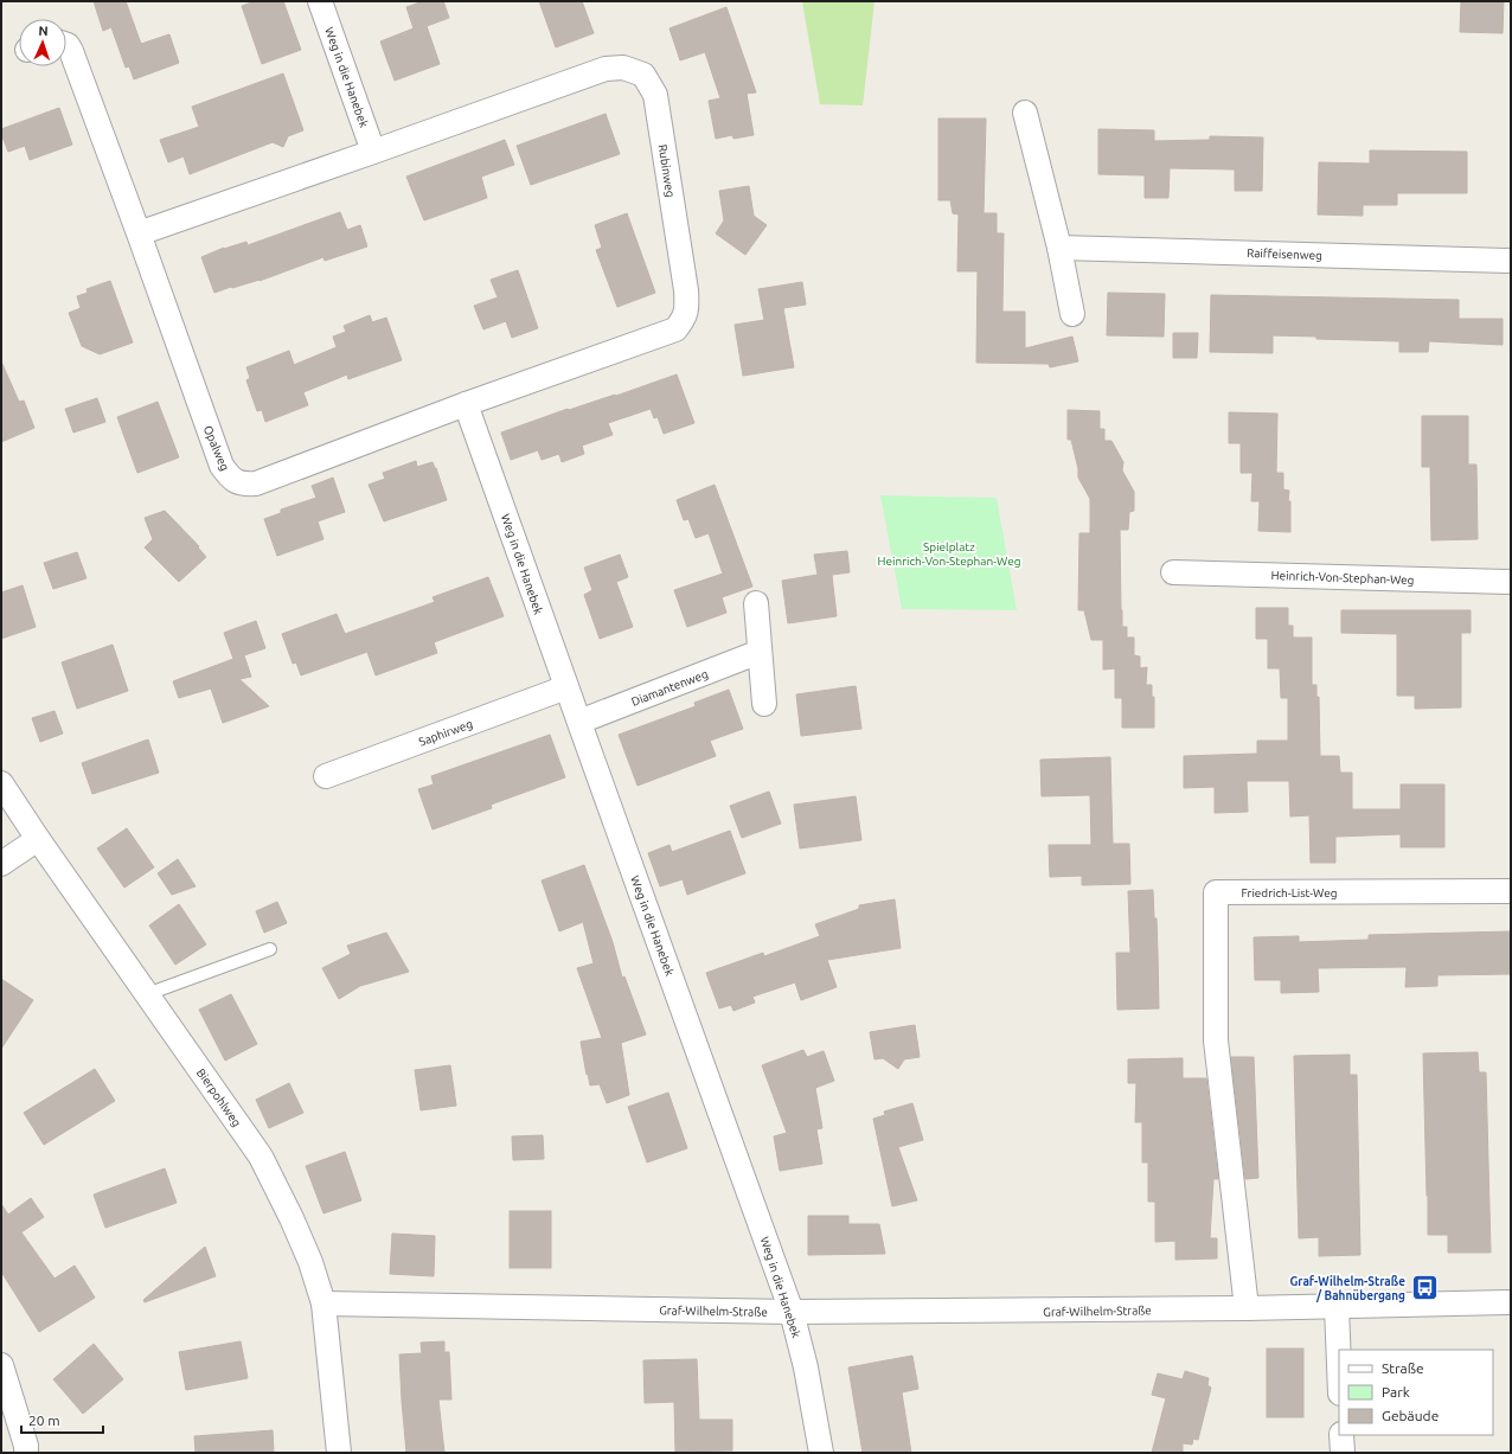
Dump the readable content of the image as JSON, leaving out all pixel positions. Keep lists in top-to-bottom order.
{
  "streets": {
    "street": [
      "Weg in die Hanebek",
      "Rubinweg",
      "Raiffeisenweg",
      "Opalweg",
      "Heinrich-Von-Stephan-Weg",
      "Diamantenweg",
      "Saphirweg",
      "Friedrich-List-Weg",
      "Bierpohlweg",
      "Graf-Wilhelm-Straße"
    ]
  },
  "crossings": [
    ["Weg in die Hanebek", "Rubinweg"],
    ["Weg in die Hanebek", "Opalweg"],
    ["Weg in die Hanebek", "Diamantenweg"],
    ["Weg in die Hanebek", "Saphirweg"],
    ["Weg in die Hanebek", "Graf-Wilhelm-Straße"],
    ["Rubinweg", "Opalweg"],
    ["Friedrich-List-Weg", "Graf-Wilhelm-Straße"],
    ["Bierpohlweg", "Graf-Wilhelm-Straße"]
  ],
  "parks": ["Spielplatz Heinrich-Von-Stephan-Weg"],
  "places": {
    "bus stop": ["Graf-Wilhelm-Straße / Bahnübergang"]
  },
  "legend": ["Straße", "Park", "Gebäude"],
  "scale_bar": "20 m",
  "north": "top"
}
